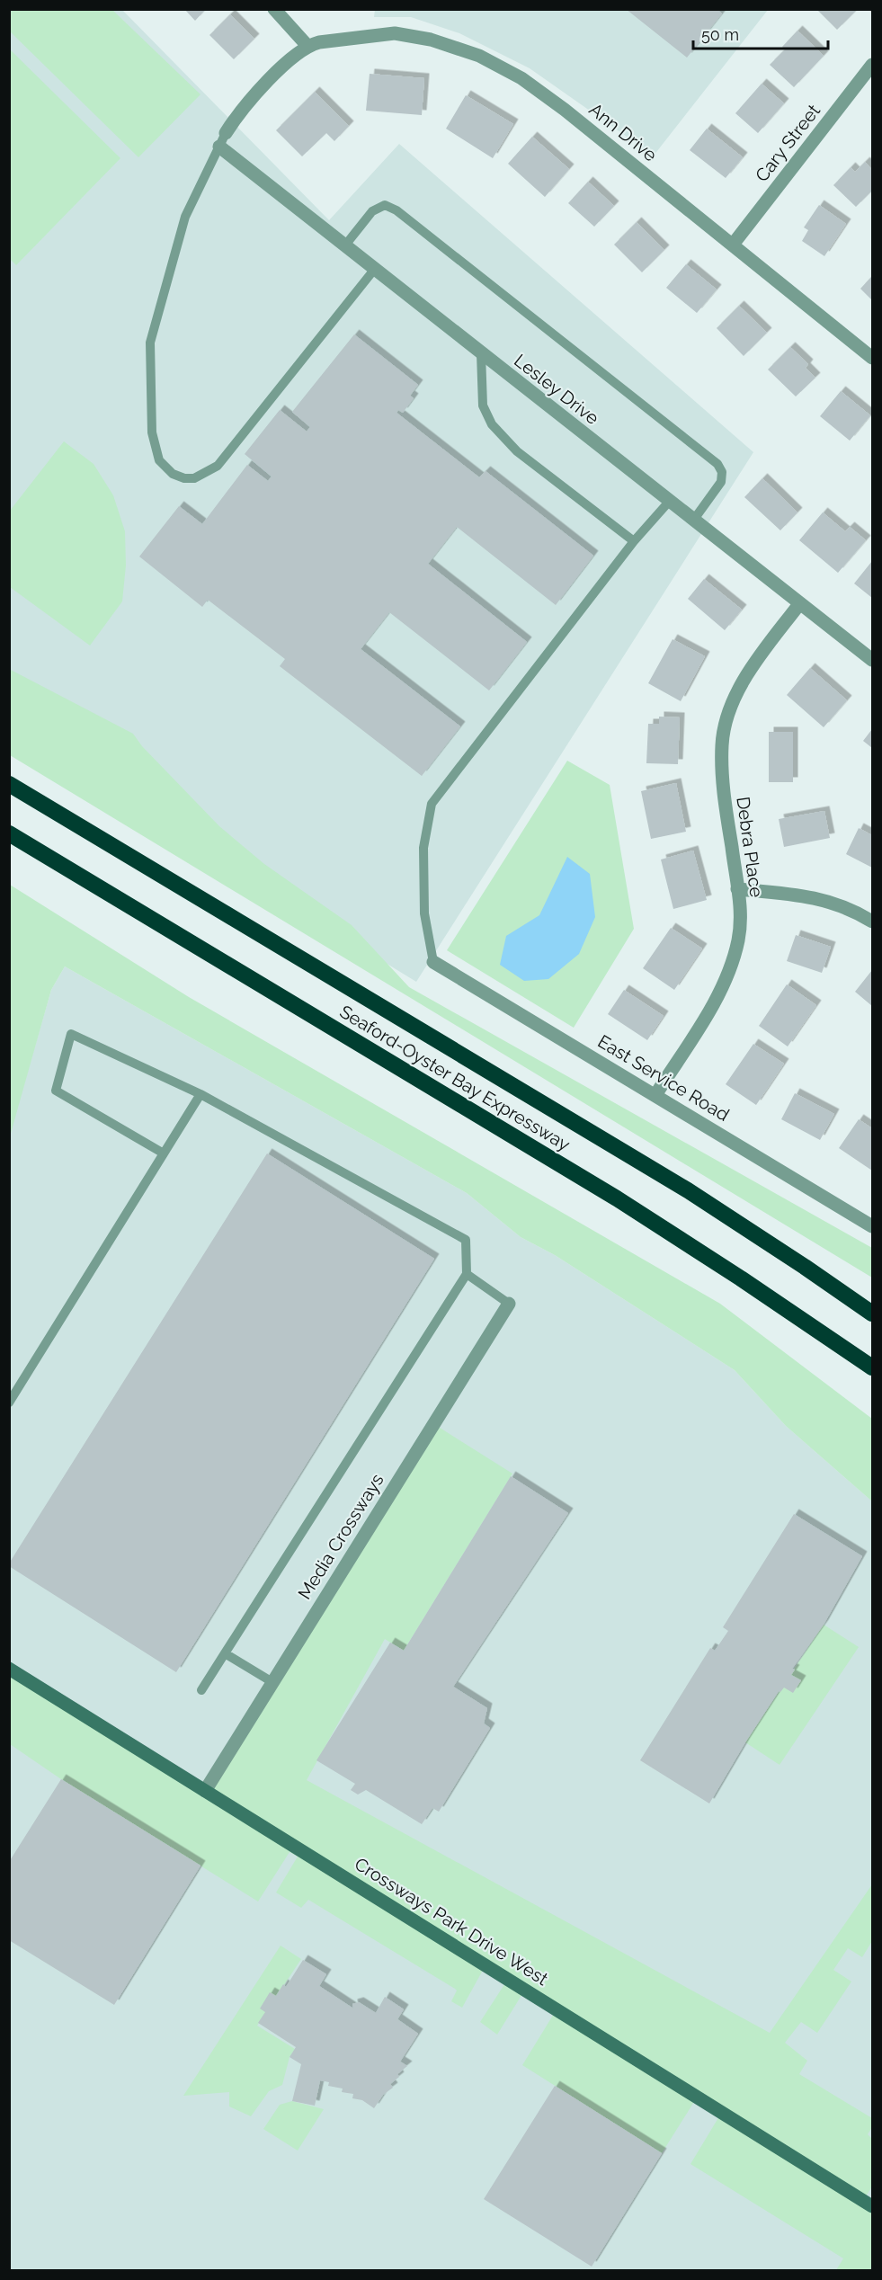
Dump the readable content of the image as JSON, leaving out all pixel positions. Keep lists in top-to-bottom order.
{
  "streets": {
    "highway": ["Seaford-Oyster Bay Expressway"],
    "street": [
      "Ann Drive",
      "Cary Street",
      "Lesley Drive",
      "Debra Place",
      "East Service Road",
      "Media Crossways",
      "Crossways Park Drive West"
    ]
  },
  "crossings": [
    ["Ann Drive", "Cary Street"],
    ["Lesley Drive", "Debra Place"],
    ["Debra Place", "East Service Road"],
    ["Media Crossways", "Crossways Park Drive West"]
  ],
  "scale_bar": "50 m"
}
